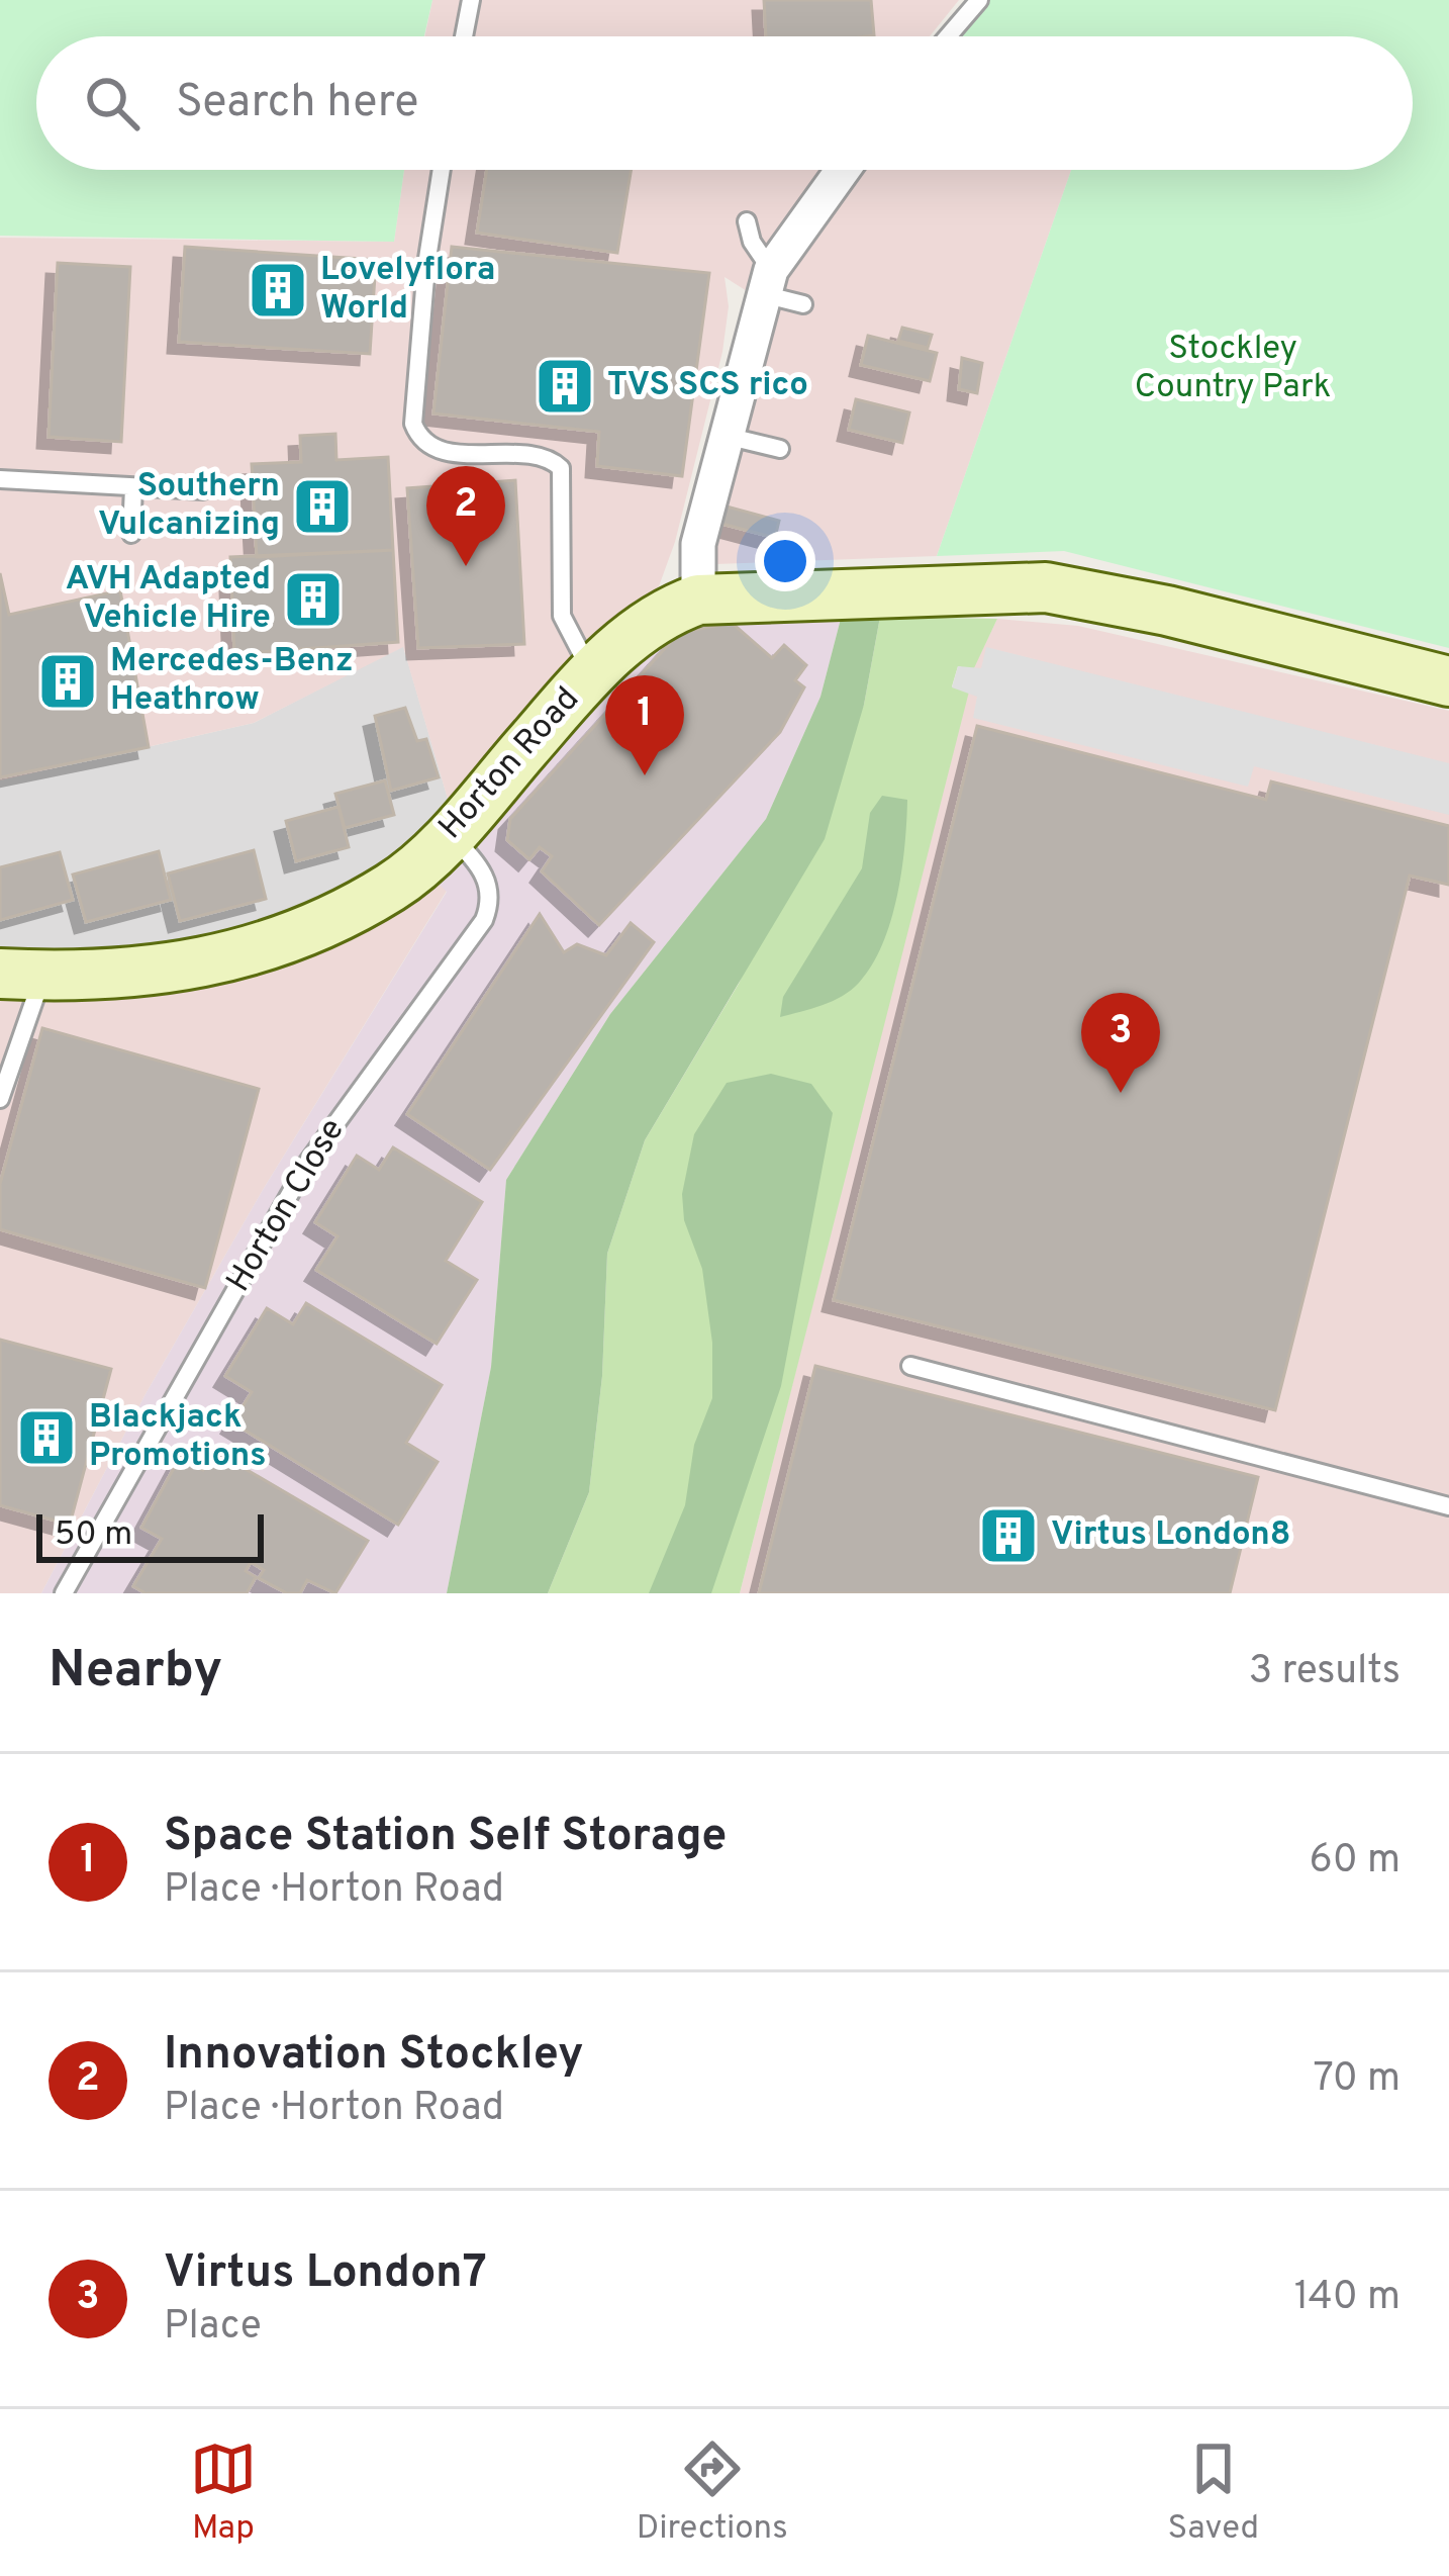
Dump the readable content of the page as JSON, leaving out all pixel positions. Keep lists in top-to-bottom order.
{
  "streets": {
    "street": ["Horton Road"],
    "lane": ["Horton Close"]
  },
  "crossings": [
    ["Horton Road", "Horton Close"]
  ],
  "parks": ["Stockley Country Park"],
  "places": {
    "building": [
      "Lovelyflora World",
      "TVS SCS rico",
      "Southern Vulcanizing",
      "AVH Adapted Vehicle Hire",
      "Mercedes-Benz Heathrow",
      "Blackjack Promotions",
      "Virtus London8"
    ]
  },
  "scale_bar": "50 m",
  "page": {
    "search": "Search here",
    "pins": ["2", "1", "3"],
    "scale": "50 m",
    "heading": ["Nearby", "3 results"],
    "list": [
      {
        "mark": "1",
        "name": "Space Station Self Storage",
        "note": "Place · Horton Road",
        "value": "60 m"
      },
      {
        "mark": "2",
        "name": "Innovation Stockley",
        "note": "Place · Horton Road",
        "value": "70 m"
      },
      {
        "mark": "3",
        "name": "Virtus London7",
        "note": "Place",
        "value": "140 m"
      }
    ],
    "nav": ["Map", "Directions", "Saved"]
  }
}
